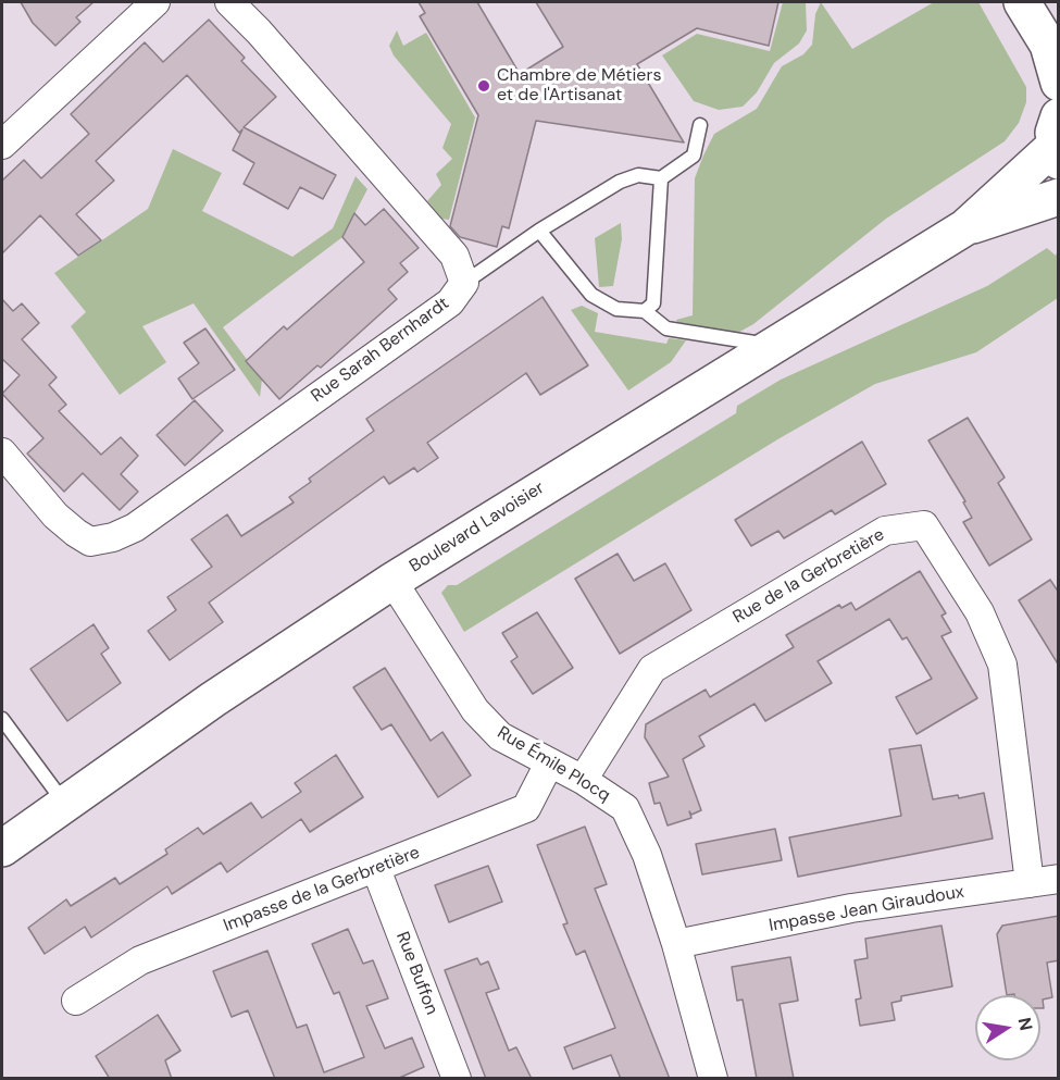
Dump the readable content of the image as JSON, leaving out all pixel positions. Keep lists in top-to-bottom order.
{
  "streets": {
    "main road": ["Boulevard Lavoisier"],
    "street": [
      "Rue Sarah Bernhardt",
      "Rue de la Gerbretière",
      "Rue Émile Plocq",
      "Impasse de la Gerbretière",
      "Impasse Jean Giraudoux",
      "Rue Buffon"
    ]
  },
  "crossings": [
    ["Boulevard Lavoisier", "Rue Émile Plocq"],
    ["Rue de la Gerbretière", "Rue Émile Plocq"],
    ["Rue de la Gerbretière", "Impasse Jean Giraudoux"],
    ["Rue Émile Plocq", "Impasse de la Gerbretière"],
    ["Rue Émile Plocq", "Impasse Jean Giraudoux"],
    ["Impasse de la Gerbretière", "Rue Buffon"]
  ],
  "places": ["Chambre de Métiers et de l'Artisanat"],
  "north": "right"
}
